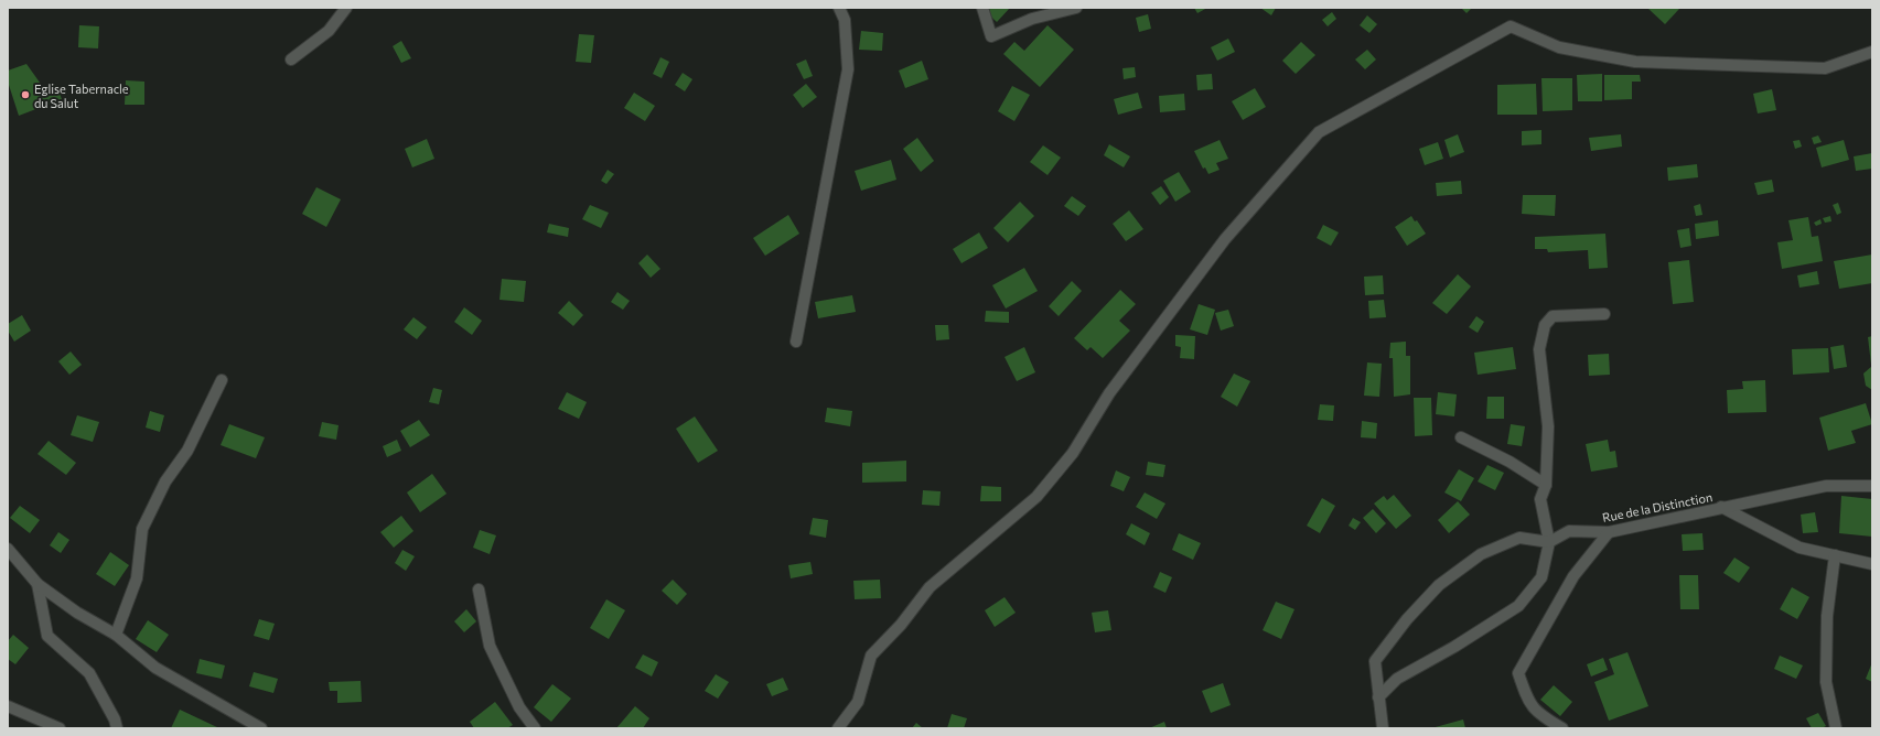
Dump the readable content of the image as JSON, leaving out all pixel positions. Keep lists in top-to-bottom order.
{
  "streets": {
    "street": ["Rue de la Distinction"]
  },
  "places": ["Eglise Tabernacle du Salut"]
}
